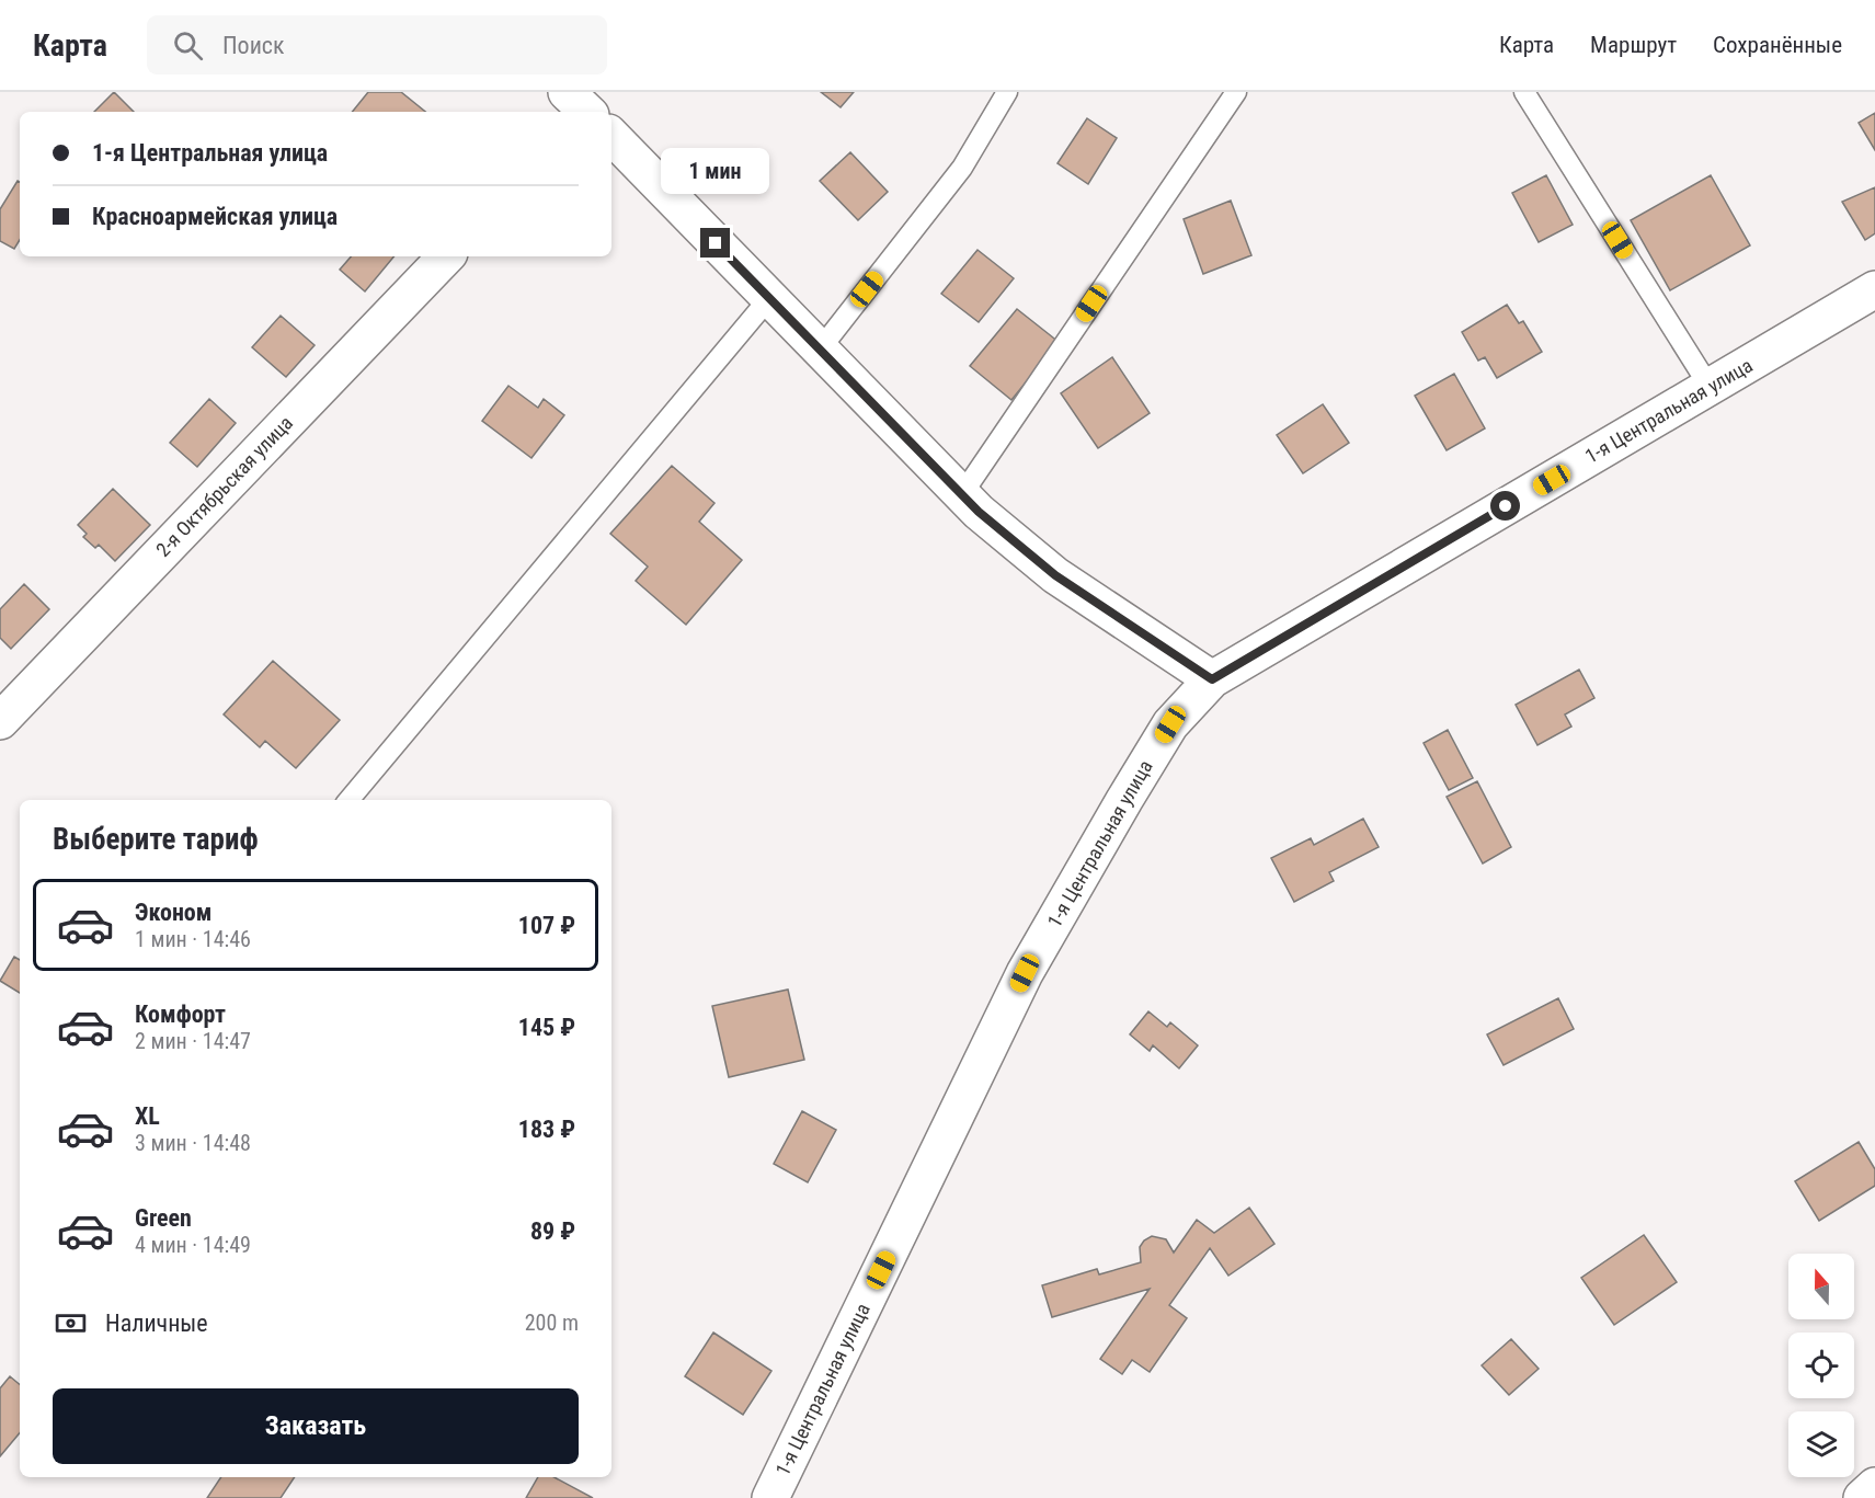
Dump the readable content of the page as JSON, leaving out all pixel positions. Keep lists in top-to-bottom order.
{
  "streets": {
    "street": ["1-я Центральная улица", "2-я Октябрьская улица"]
  },
  "north": "top",
  "page": {
    "header": "Карта",
    "search": "Поиск",
    "nav": ["Карта", "Маршрут", "Сохранённые"],
    "banner": ["1-я Центральная улица", "Красноармейская улица"],
    "bubble": "1 мин",
    "heading": "Выберите тариф",
    "list": [
      {
        "name": "Эконом",
        "note": "1 мин · 14:46",
        "value": "107 ₽"
      },
      {
        "name": "Комфорт",
        "note": "2 мин · 14:47",
        "value": "145 ₽"
      },
      {
        "name": "XL",
        "note": "3 мин · 14:48",
        "value": "183 ₽"
      },
      {
        "name": "Green",
        "note": "4 мин · 14:49",
        "value": "89 ₽"
      }
    ],
    "pay": ["Наличные", "200 m"],
    "buttons": "Заказать"
  }
}
